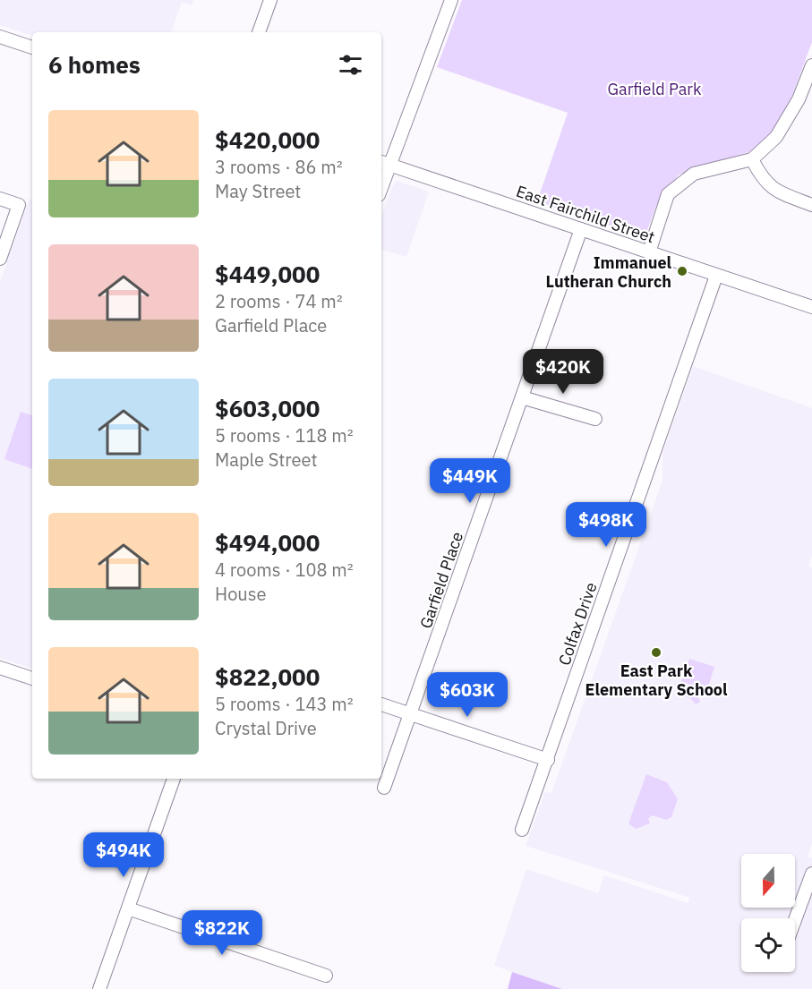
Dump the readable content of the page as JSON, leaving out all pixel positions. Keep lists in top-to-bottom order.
{
  "streets": {
    "street": ["East Fairchild Street", "Garfield Place", "Colfax Drive"]
  },
  "crossings": [
    ["East Fairchild Street", "Garfield Place"],
    ["East Fairchild Street", "Colfax Drive"]
  ],
  "parks": ["Garfield Park"],
  "places": ["Immanuel Lutheran Church", "East Park Elementary School"],
  "north": "bottom",
  "page": {
    "heading": "6 homes",
    "list": [
      {
        "name": "$420,000",
        "note": "3 rooms · 86 m² · May Street"
      },
      {
        "name": "$449,000",
        "note": "2 rooms · 74 m² · Garfield Place"
      },
      {
        "name": "$603,000",
        "note": "5 rooms · 118 m² · Maple Street"
      },
      {
        "name": "$494,000",
        "note": "4 rooms · 108 m² · House"
      },
      {
        "name": "$822,000",
        "note": "5 rooms · 143 m² · Crystal Drive"
      }
    ],
    "price": [
      "$420K",
      "$449K",
      "$498K",
      "$603K",
      "$494K",
      "$822K"
    ]
  }
}
